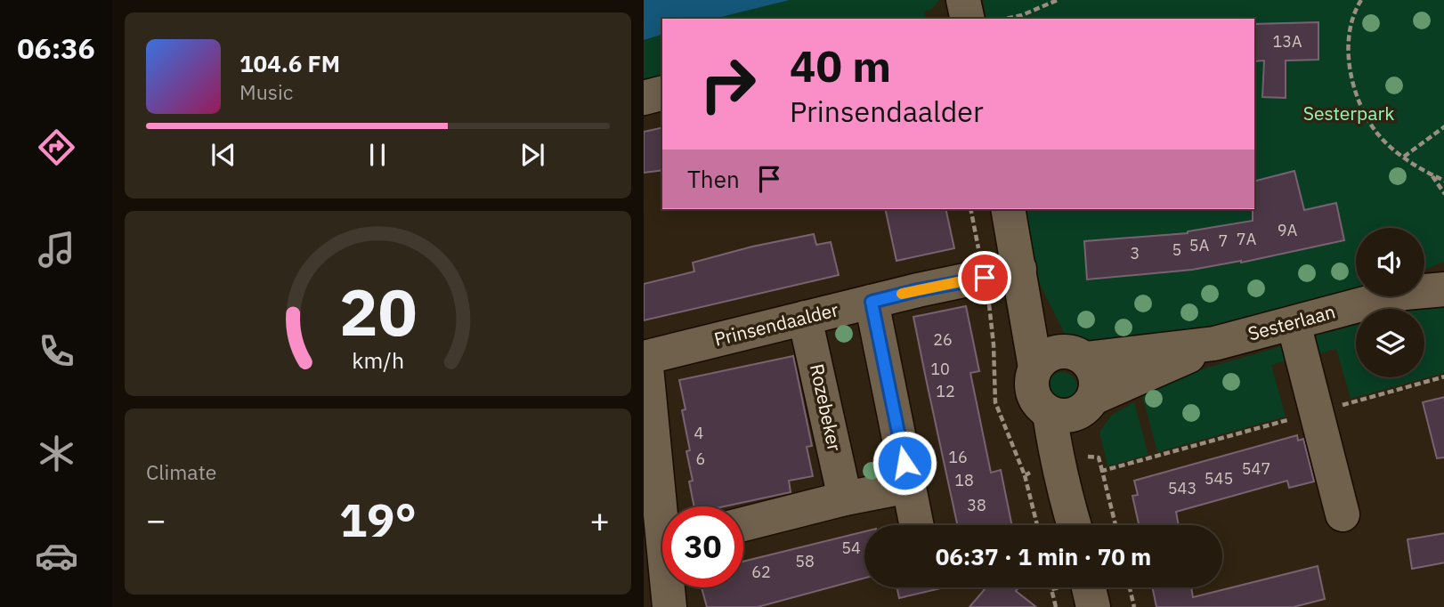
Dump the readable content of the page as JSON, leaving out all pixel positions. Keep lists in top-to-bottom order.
{
  "streets": {
    "street": ["Sesterlaan", "Prinsendaalder", "Rozebeker"]
  },
  "crossings": [
    ["Prinsendaalder", "Rozebeker"]
  ],
  "parks": ["Sesterpark"],
  "house_numbers": [
    "13A",
    "9A",
    "7A",
    "7",
    "5A",
    "5",
    "3",
    "26",
    "10",
    "12",
    "4",
    "16",
    "6",
    "547",
    "545",
    "18",
    "543",
    "38",
    "54",
    "58",
    "62"
  ],
  "page": {
    "tabs": "06:36",
    "turn": ["40 m", "Prinsendaalder"],
    "song": ["104.6 FM", "Music"],
    "then": "Then",
    "tile": "Climate",
    "heat": ["−", "19°", "+"],
    "limit": "30",
    "trip": "06:37 · 1 min · 70 m",
    "gauge": ["20", "km/h"]
  }
}
